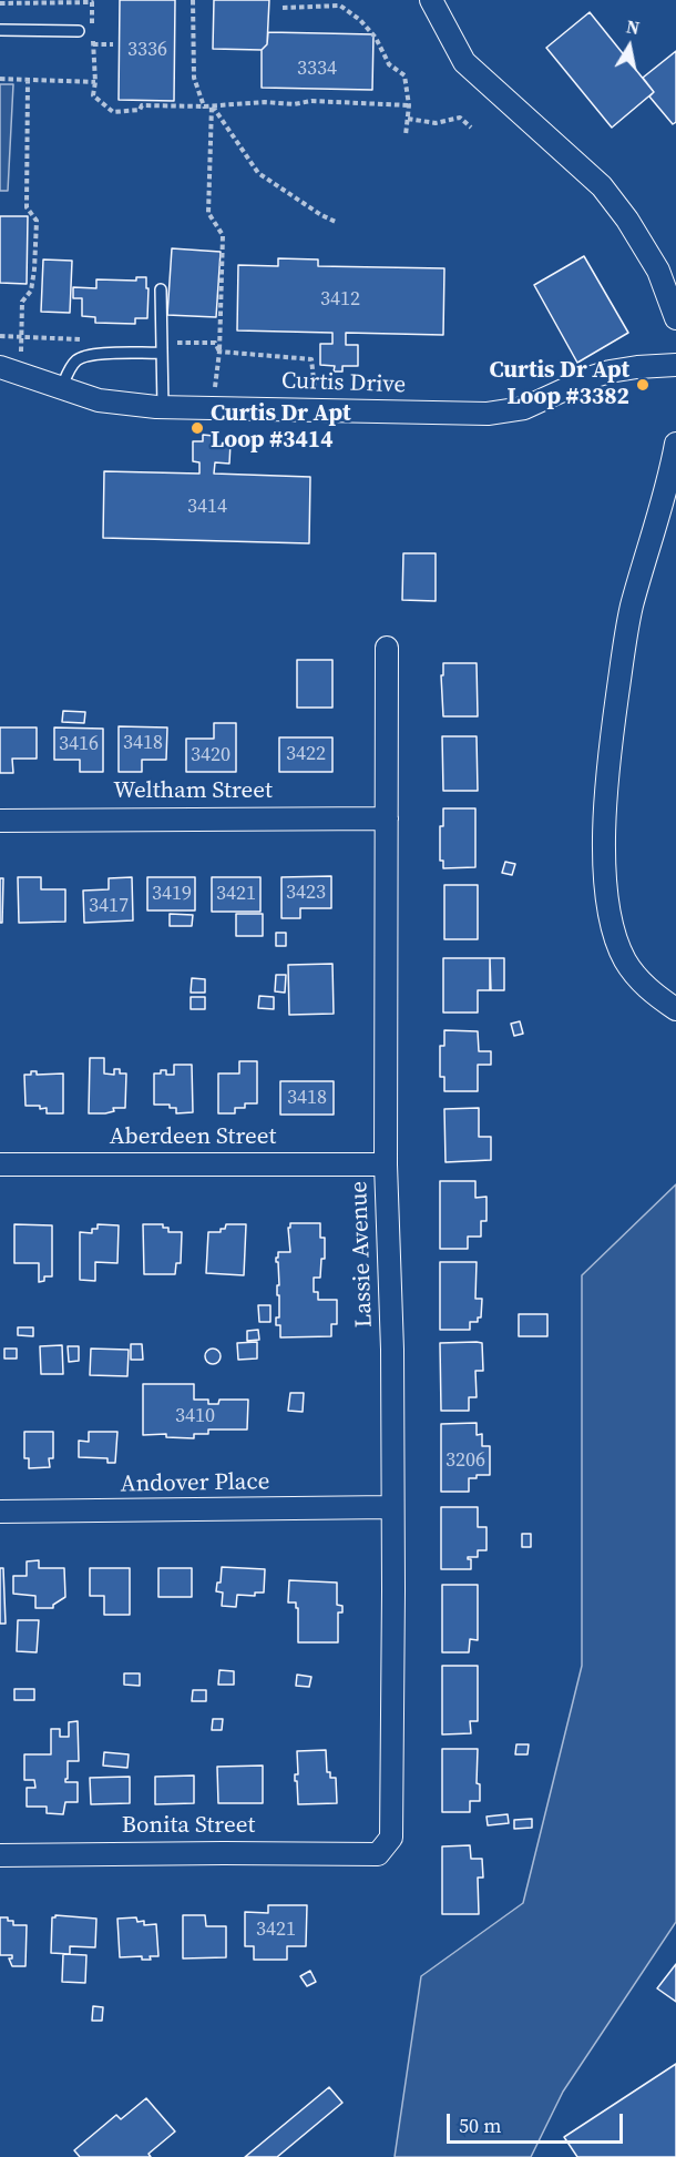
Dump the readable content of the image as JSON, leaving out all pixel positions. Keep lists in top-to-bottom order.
{
  "streets": {
    "street": [
      "Curtis Drive",
      "Weltham Street",
      "Aberdeen Street",
      "Lassie Avenue",
      "Andover Place",
      "Bonita Street"
    ]
  },
  "crossings": [
    ["Weltham Street", "Lassie Avenue"],
    ["Aberdeen Street", "Lassie Avenue"],
    ["Lassie Avenue", "Andover Place"],
    ["Lassie Avenue", "Bonita Street"]
  ],
  "places": ["Curtis Dr Apt Loop #3382", "Curtis Dr Apt Loop #3414"],
  "house_numbers": [
    "3336",
    "3334",
    "3412",
    "3414",
    "3418",
    "3416",
    "3422",
    "3420",
    "3423",
    "3419",
    "3421",
    "3417",
    "3418",
    "3410",
    "3206",
    "3421"
  ],
  "scale_bar": "50 m",
  "north": "top"
}
